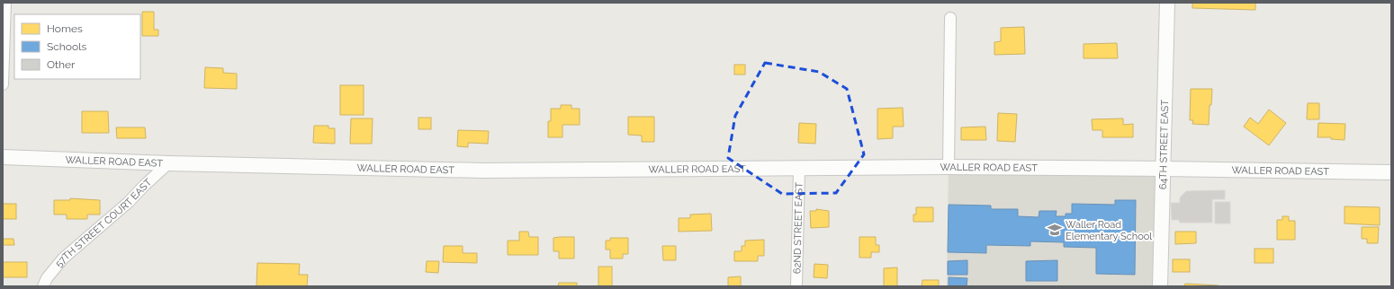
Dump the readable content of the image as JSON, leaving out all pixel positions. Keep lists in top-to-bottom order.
{
  "streets": {
    "street": [
      "64TH STREET EAST",
      "WALLER ROAD EAST",
      "57TH STREET COURT EAST",
      "62ND STREET EAST"
    ]
  },
  "crossings": [
    ["64TH STREET EAST", "WALLER ROAD EAST"],
    ["WALLER ROAD EAST", "57TH STREET COURT EAST"],
    ["WALLER ROAD EAST", "62ND STREET EAST"]
  ],
  "places": {
    "school or university": ["Waller Road Elementary School"]
  },
  "legend": ["Homes", "Schools", "Other"]
}
